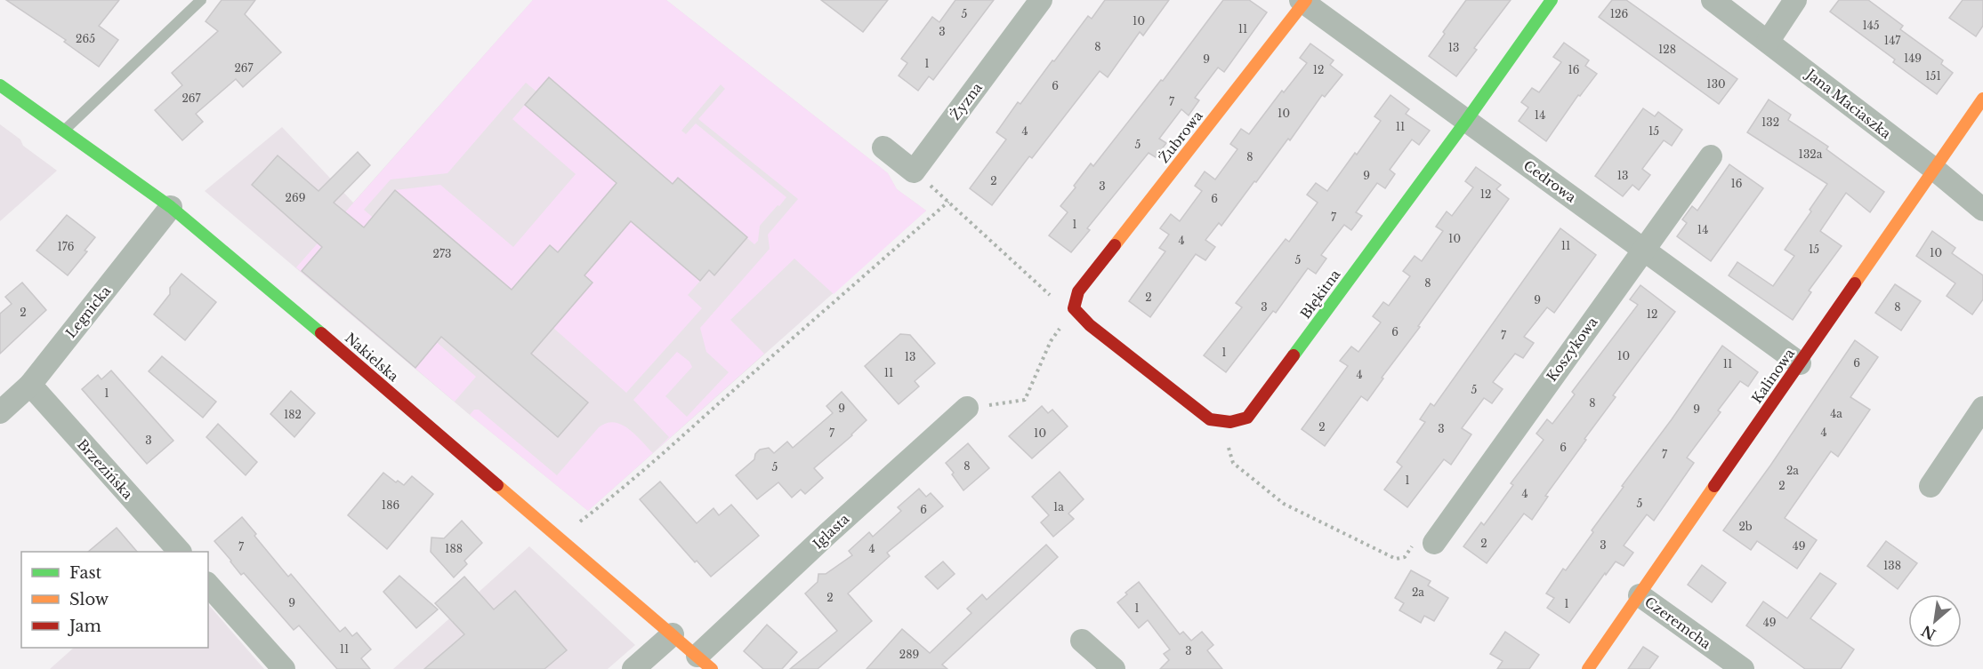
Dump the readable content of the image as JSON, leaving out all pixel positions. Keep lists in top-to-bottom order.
{
  "streets": {
    "street": [
      "Żyzna",
      "Jana Maciaszka",
      "Żubrowa",
      "Cedrowa",
      "Błękitna",
      "Legnicka",
      "Koszykowa",
      "Nakielska",
      "Kalinowa",
      "Brzezińska",
      "Iglasta",
      "Czeremcha"
    ]
  },
  "crossings": [
    ["Jana Maciaszka", "Kalinowa"],
    ["Żubrowa", "Cedrowa"],
    ["Cedrowa", "Błękitna"],
    ["Cedrowa", "Koszykowa"],
    ["Cedrowa", "Kalinowa"],
    ["Legnicka", "Nakielska"],
    ["Legnicka", "Brzezińska"],
    ["Nakielska", "Iglasta"],
    ["Kalinowa", "Czeremcha"]
  ],
  "house_numbers": [
    "5",
    "126",
    "10",
    "145",
    "11",
    "3",
    "265",
    "147",
    "8",
    "13",
    "128",
    "149",
    "9",
    "1",
    "267",
    "12",
    "16",
    "151",
    "130",
    "6",
    "267",
    "7",
    "10",
    "14",
    "132",
    "11",
    "4",
    "15",
    "5",
    "132a",
    "8",
    "9",
    "13",
    "2",
    "16",
    "3",
    "12",
    "269",
    "6",
    "7",
    "1",
    "14",
    "10",
    "4",
    "11",
    "176",
    "15",
    "10",
    "273",
    "5",
    "8",
    "2",
    "9",
    "3",
    "8",
    "2",
    "12",
    "6",
    "7",
    "1",
    "10",
    "13",
    "6",
    "11",
    "11",
    "4",
    "5",
    "1",
    "8",
    "9",
    "9",
    "4a",
    "182",
    "2",
    "3",
    "4",
    "7",
    "10",
    "3",
    "6",
    "7",
    "8",
    "5",
    "2a",
    "1",
    "2",
    "4",
    "5",
    "186",
    "1a",
    "6",
    "2b",
    "2",
    "3",
    "49",
    "7",
    "188",
    "4",
    "138",
    "2a",
    "2",
    "9",
    "1",
    "1",
    "49",
    "11",
    "3",
    "289"
  ],
  "legend": ["Fast", "Slow", "Jam"],
  "north": "bottom left"
}
